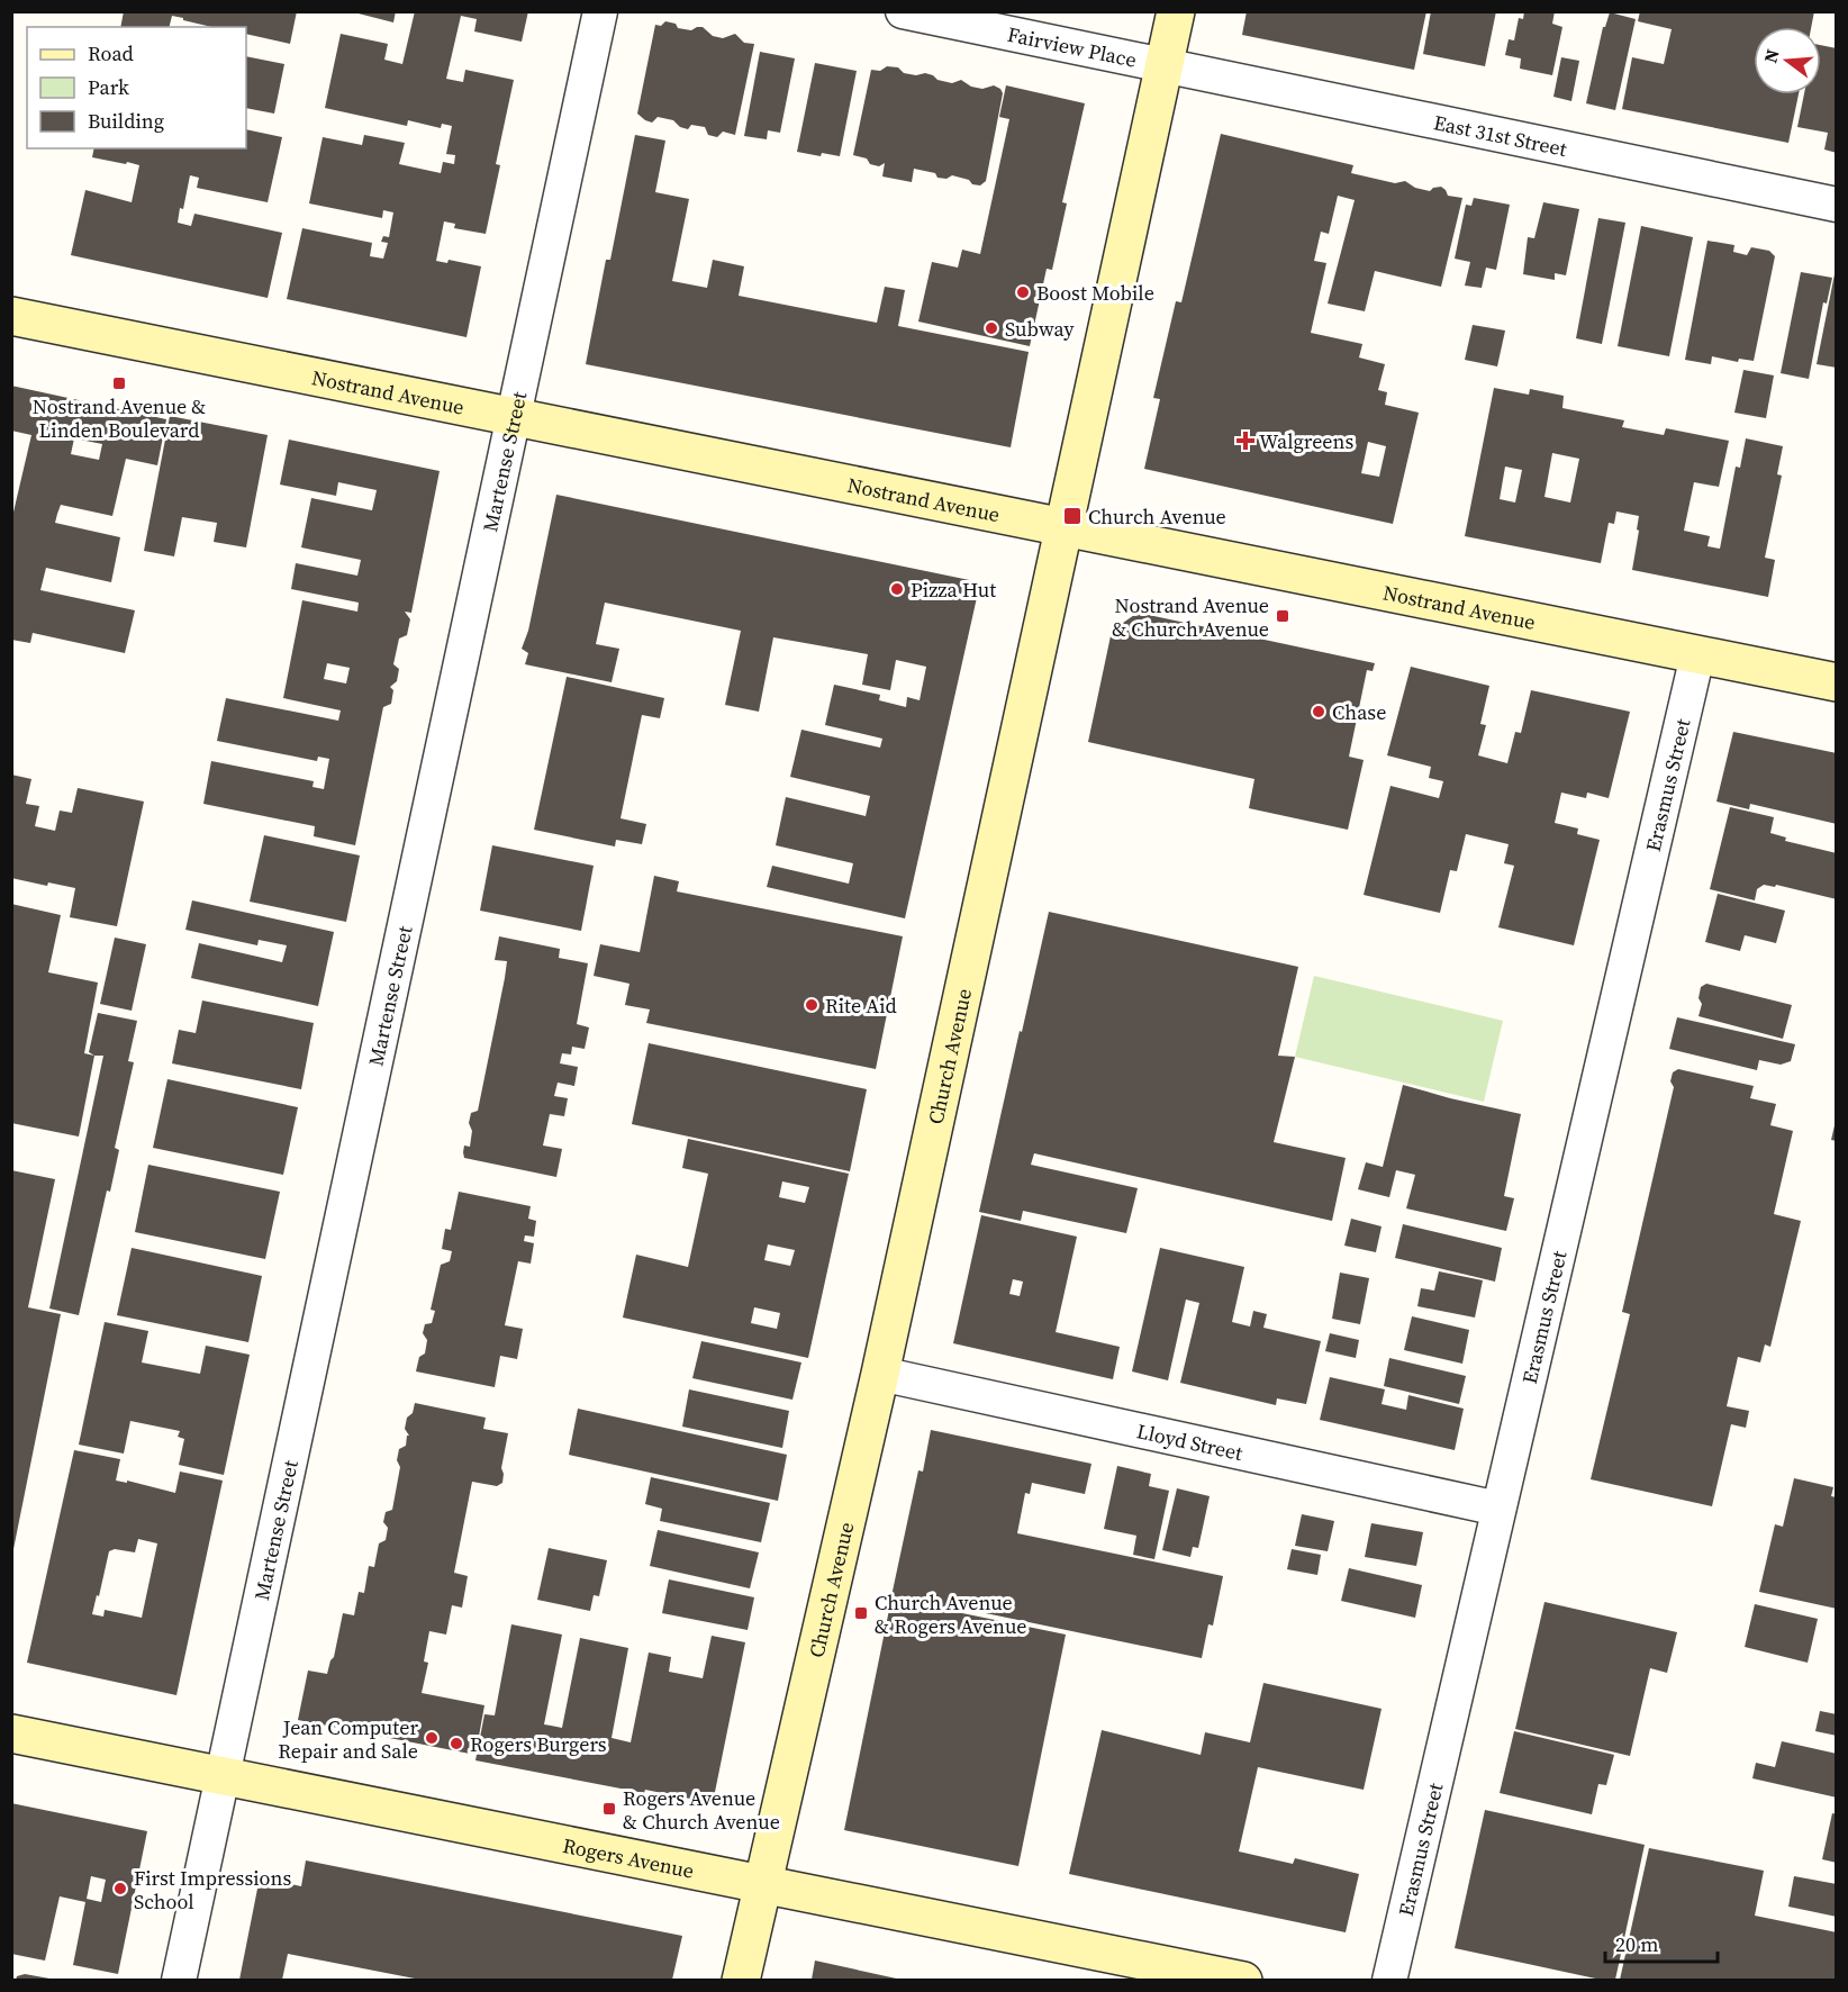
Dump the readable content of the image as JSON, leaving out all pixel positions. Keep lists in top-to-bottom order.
{
  "streets": {
    "main road": ["Nostrand Avenue", "Church Avenue", "Rogers Avenue"],
    "street": [
      "Fairview Place",
      "East 31st Street",
      "Martense Street",
      "Erasmus Street",
      "Lloyd Street"
    ]
  },
  "crossings": [
    ["Fairview Place", "East 31st Street"],
    ["Fairview Place", "Church Avenue"],
    ["East 31st Street", "Church Avenue"],
    ["Nostrand Avenue", "Martense Street"],
    ["Nostrand Avenue", "Erasmus Street"],
    ["Nostrand Avenue", "Church Avenue"],
    ["Martense Street", "Rogers Avenue"],
    ["Erasmus Street", "Lloyd Street"],
    ["Church Avenue", "Lloyd Street"],
    ["Church Avenue", "Rogers Avenue"]
  ],
  "places": {
    "other": [
      "Boost Mobile",
      "Subway",
      "Pizza Hut",
      "Chase",
      "Rite Aid",
      "Jean Computer Repair and Sale",
      "Rogers Burgers",
      "First Impressions School"
    ],
    "transit": [
      "Nostrand Avenue & Linden Boulevard",
      "Church Avenue",
      "Nostrand Avenue & Church Avenue",
      "Church Avenue & Rogers Avenue",
      "Rogers Avenue & Church Avenue"
    ],
    "health": ["Walgreens"]
  },
  "legend": ["Road", "Park", "Building"],
  "scale_bar": "20 m",
  "north": "left"
}
